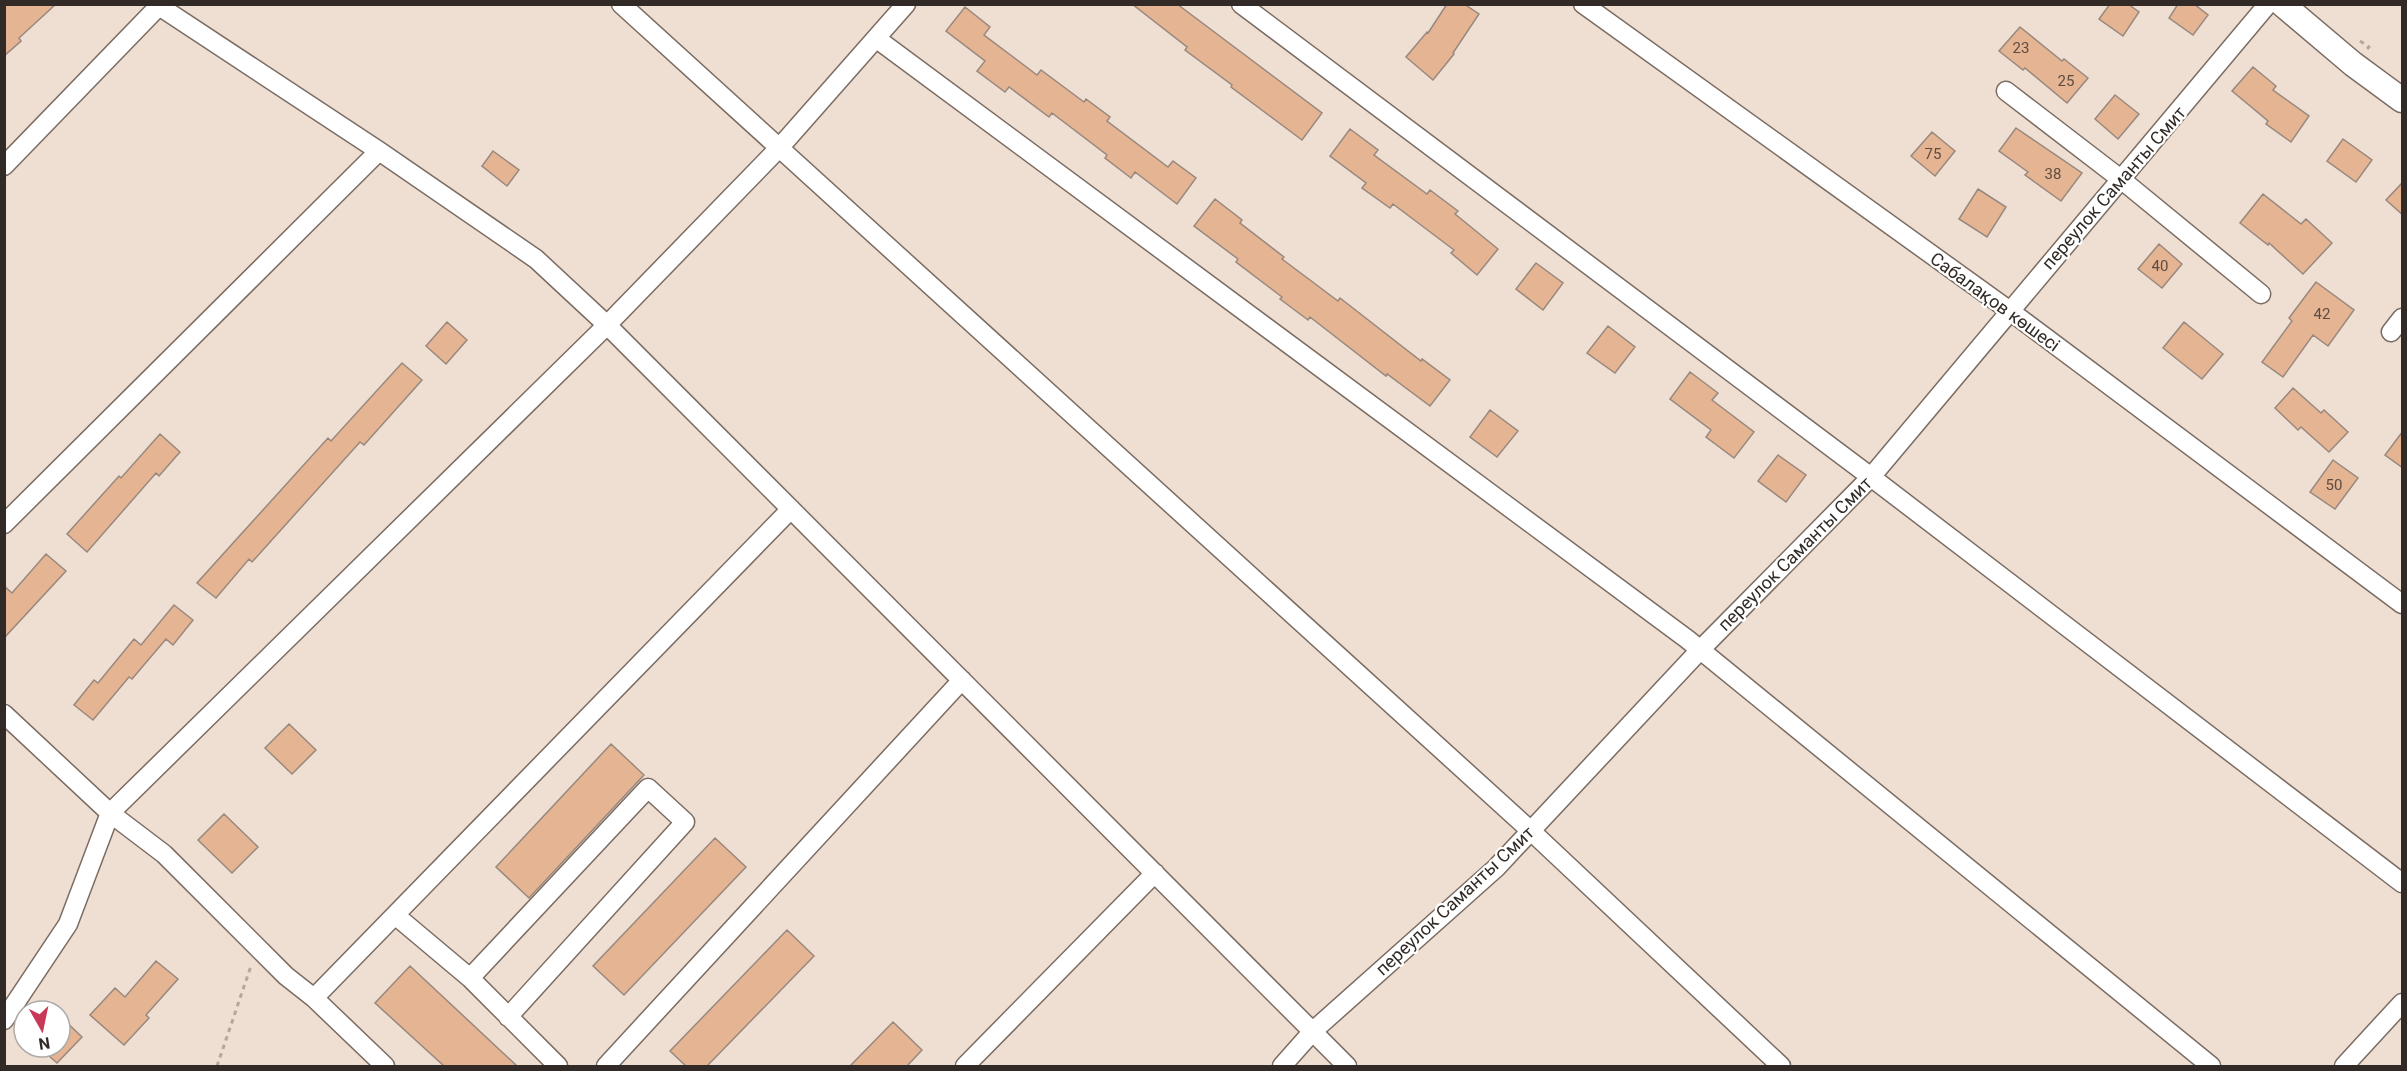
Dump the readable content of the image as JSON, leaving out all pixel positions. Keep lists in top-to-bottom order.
{
  "streets": {
    "street": ["переулок Саманты Смит", "Сабалақов көшесі"]
  },
  "crossings": [
    ["переулок Саманты Смит", "Сабалақов көшесі"]
  ],
  "house_numbers": [
    "23",
    "25",
    "75",
    "38",
    "40",
    "42",
    "50"
  ],
  "north": "bottom"
}
